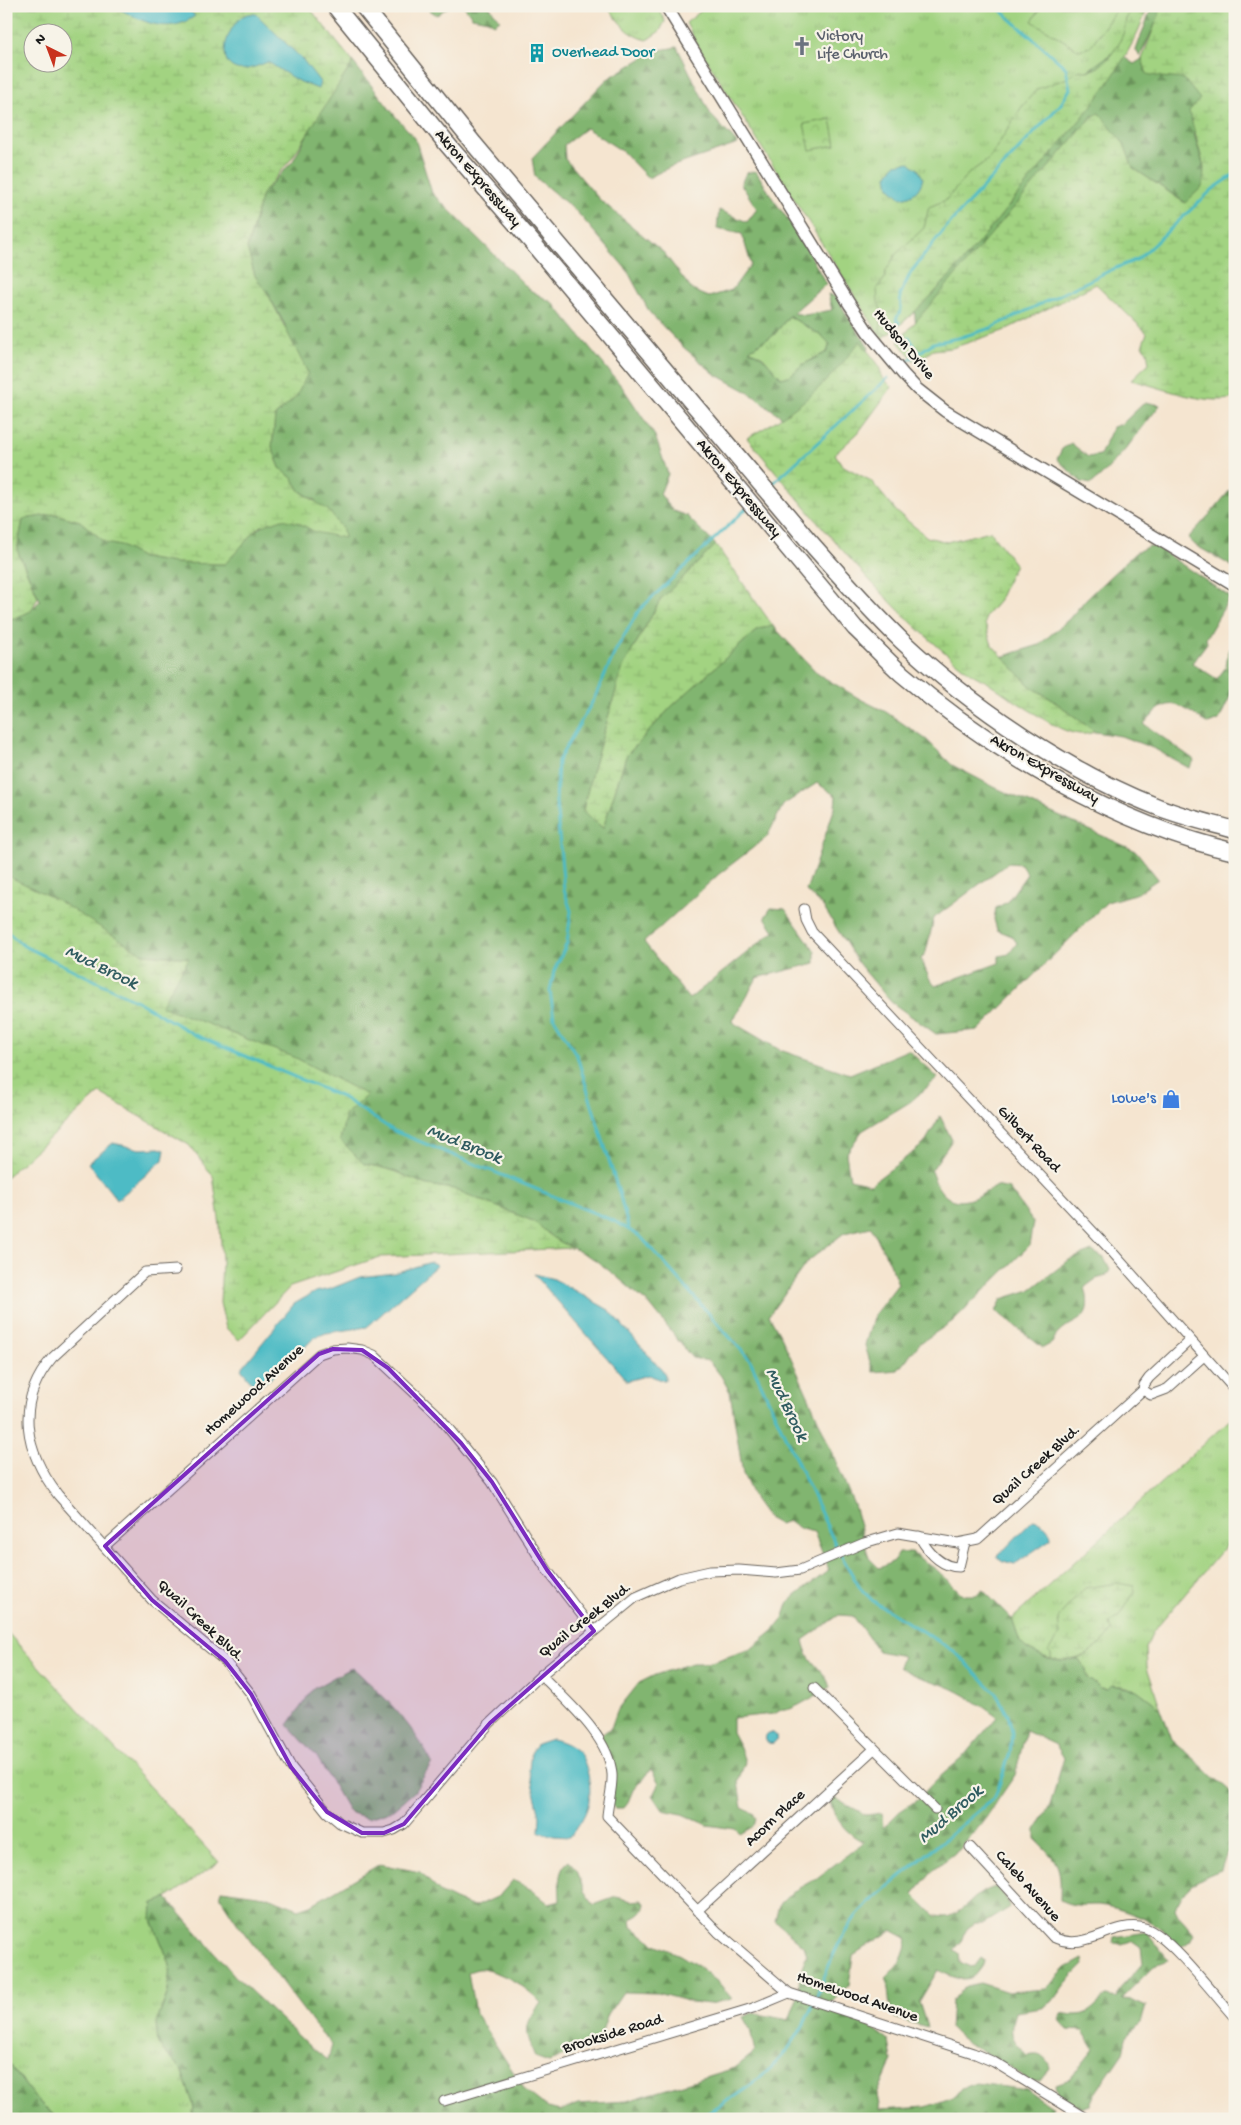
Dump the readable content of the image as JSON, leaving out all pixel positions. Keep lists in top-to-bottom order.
{
  "streets": {
    "highway": ["Akron Expressway"],
    "street": [
      "Hudson Drive",
      "Gilbert Road",
      "Homewood Avenue",
      "Quail Creek Blvd.",
      "Acorn Place",
      "Caleb Avenue",
      "Brookside Road"
    ]
  },
  "crossings": [
    ["Gilbert Road", "Quail Creek Blvd."],
    ["Homewood Avenue", "Quail Creek Blvd."],
    ["Homewood Avenue", "Acorn Place"],
    ["Homewood Avenue", "Brookside Road"]
  ],
  "water": ["Mud Brook"],
  "places": {
    "church": ["Victory Life Church"],
    "building": ["Overhead Door"],
    "shop": ["Lowe's"]
  },
  "north": "top left"
}
